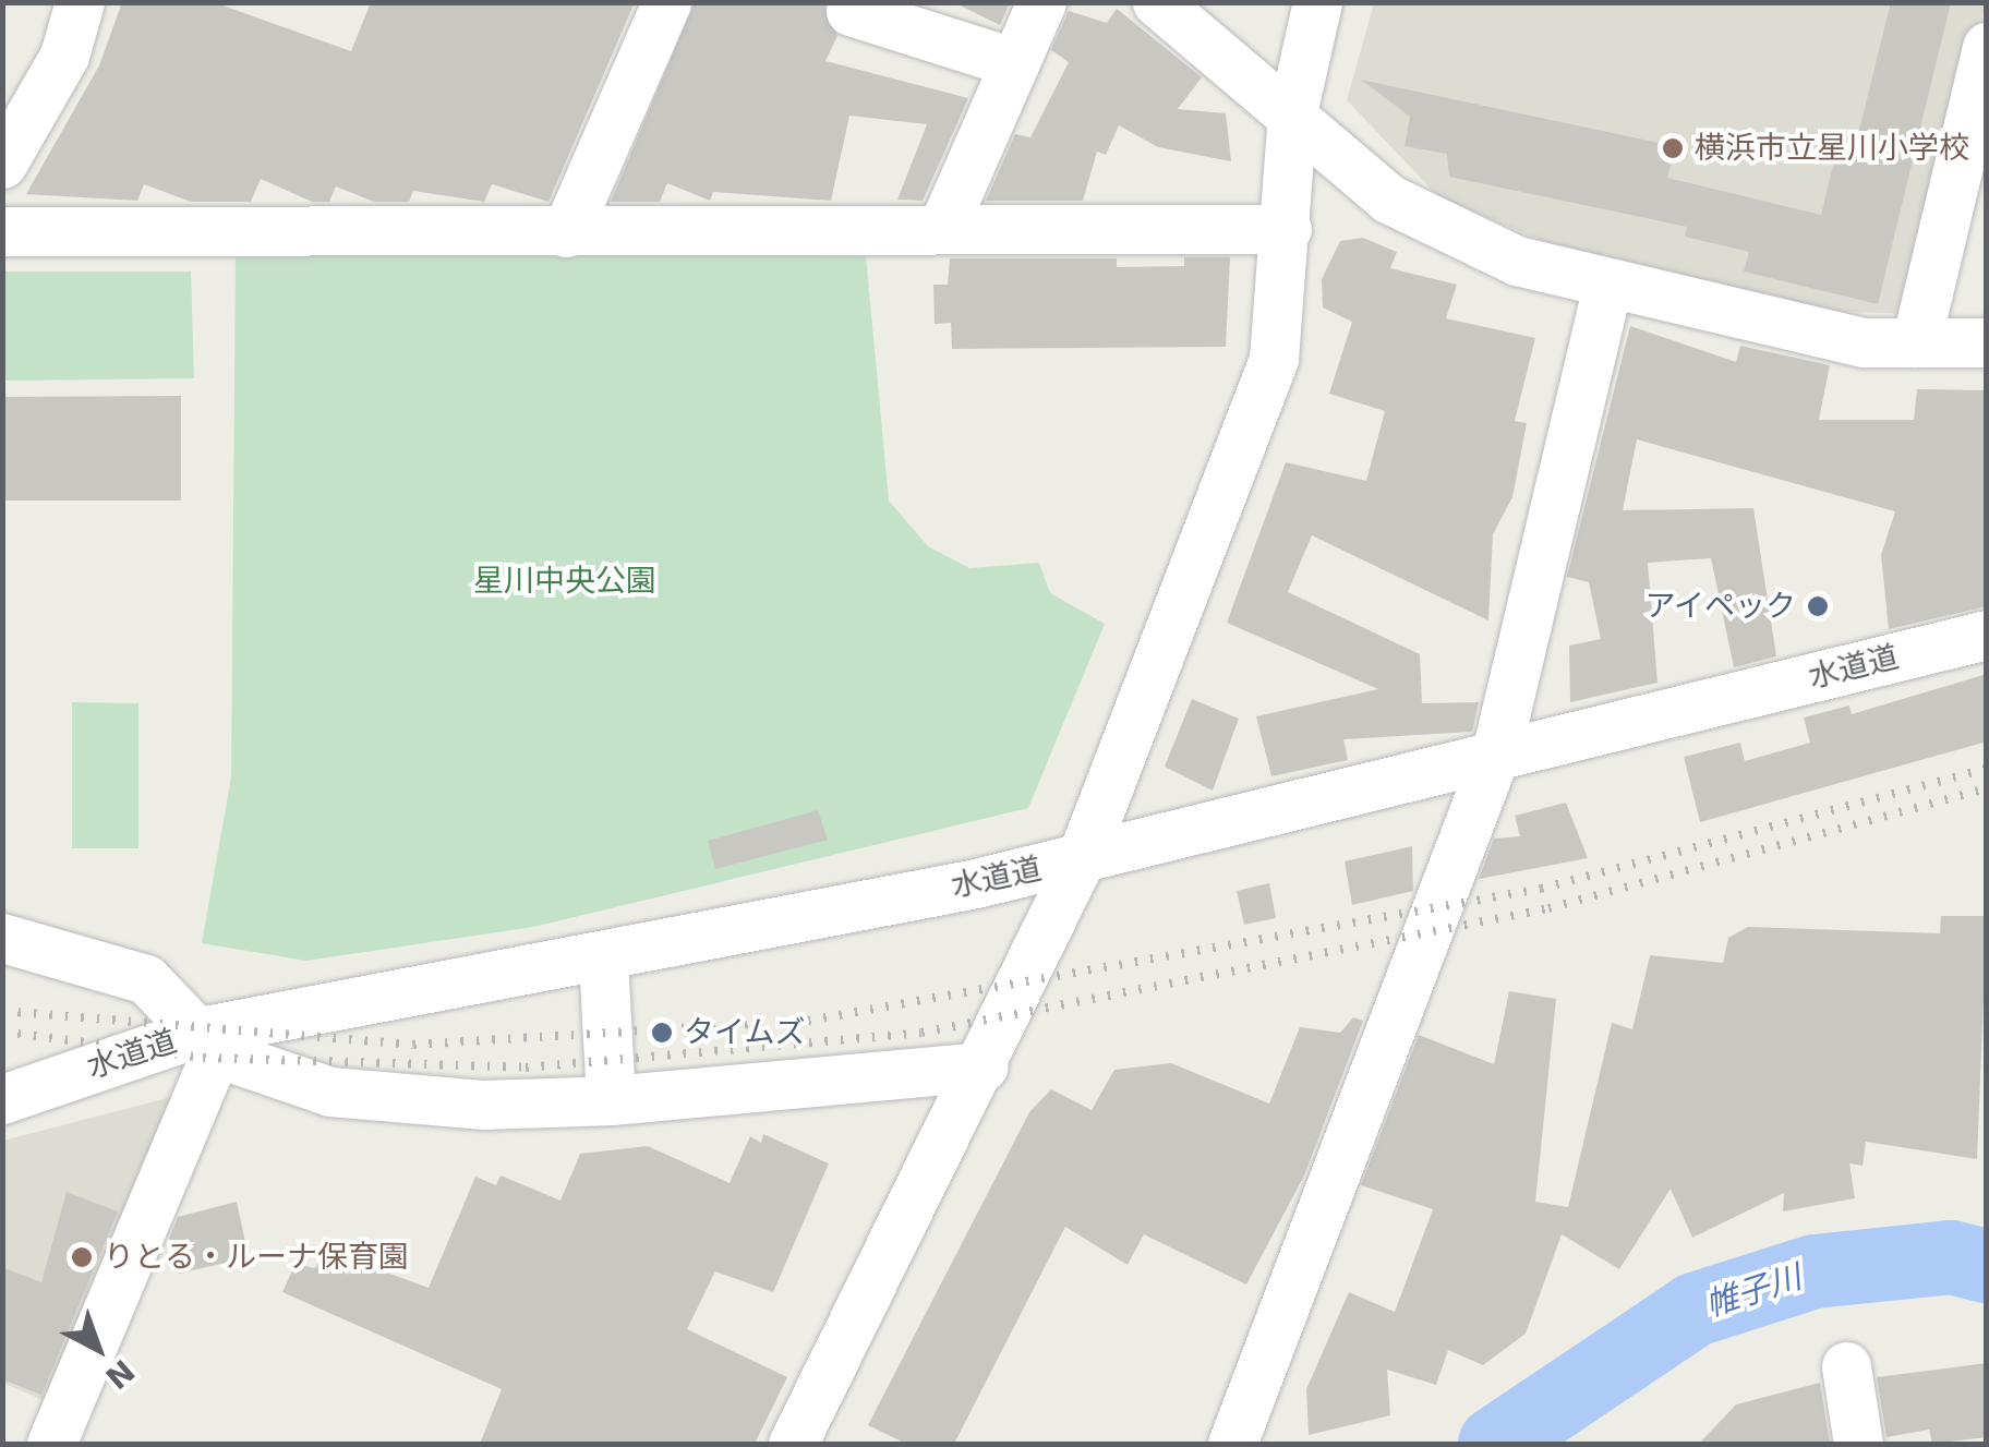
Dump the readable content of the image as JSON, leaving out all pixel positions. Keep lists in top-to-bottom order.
{
  "streets": {
    "street": ["水道道"]
  },
  "water": ["帷子川"],
  "parks": ["星川中央公園"],
  "places": [
    "横浜市立星川小学校",
    "アイペック",
    "タイムズ",
    "りとる・ルーナ保育園"
  ],
  "north": "bottom right"
}
